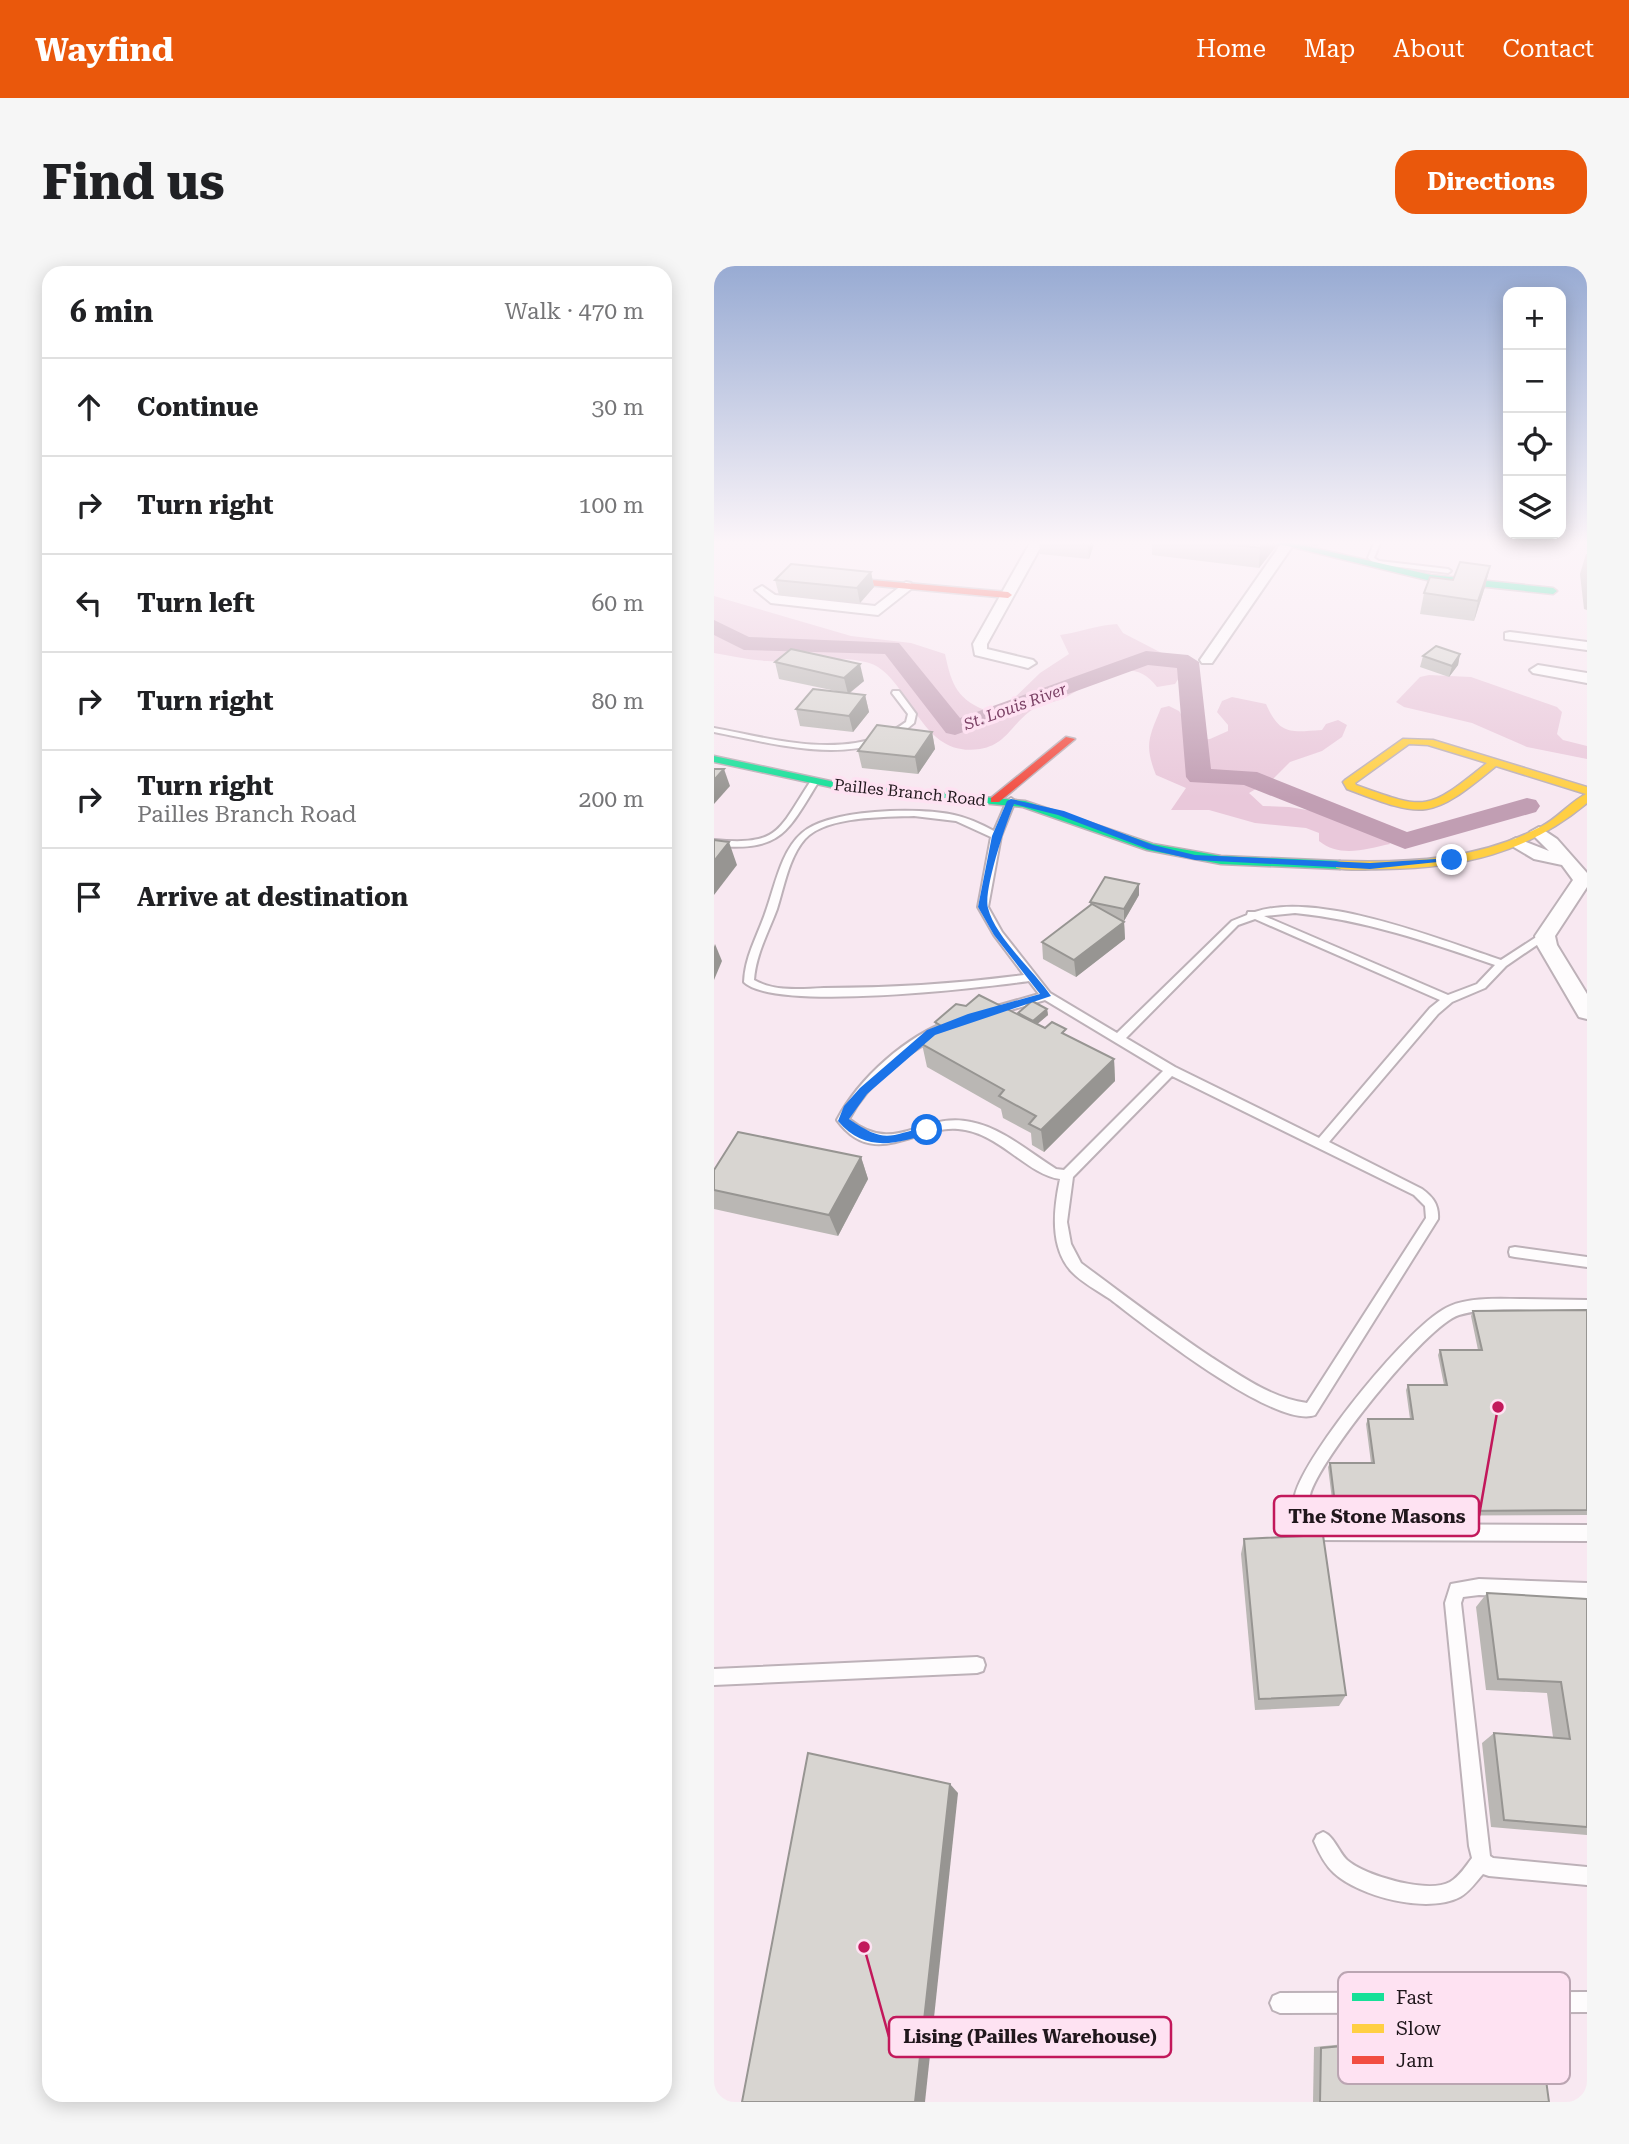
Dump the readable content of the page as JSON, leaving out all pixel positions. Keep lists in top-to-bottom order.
{
  "streets": {
    "street": ["Pailles Branch Road"]
  },
  "water": ["St. Louis River"],
  "places": ["The Stone Masons", "Lising (Pailles Warehouse)"],
  "legend": ["Fast", "Slow", "Jam"],
  "page": {
    "header": "Wayfind",
    "nav": [
      "Home",
      "Map",
      "About",
      "Contact"
    ],
    "buttons": "Directions",
    "title": "Find us",
    "heading": ["6 min", "Walk · 470 m"],
    "map_buttons": ["+", "−"],
    "list": [
      ["Continue", "30 m"],
      ["Turn right", "100 m"],
      ["Turn left", "60 m"],
      ["Turn right", "80 m"],
      ["Turn right", "Pailles Branch Road", "200 m"],
      "Arrive at destination"
    ]
  }
}
